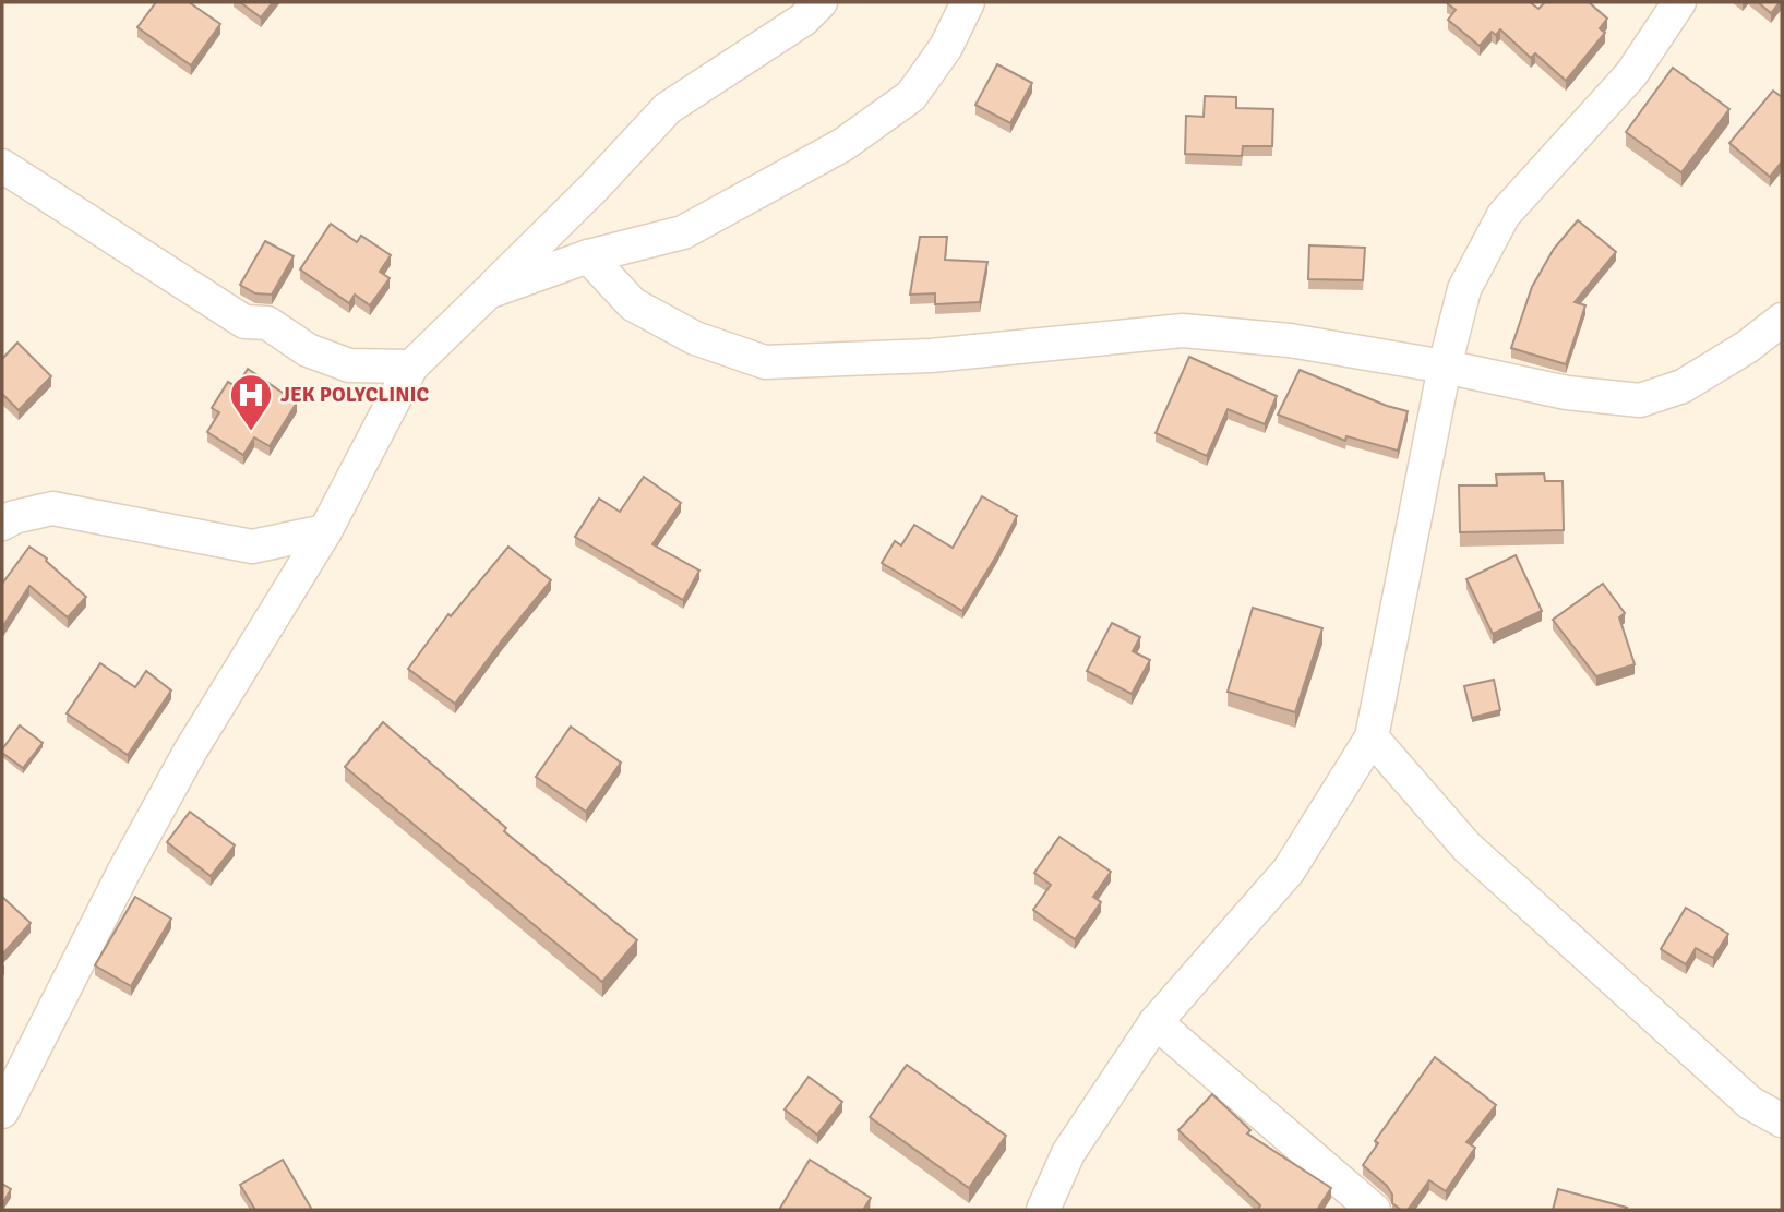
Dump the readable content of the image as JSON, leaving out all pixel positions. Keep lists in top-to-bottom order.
{
  "places": {
    "hospital": ["JEK POLYCLINIC"]
  }
}
